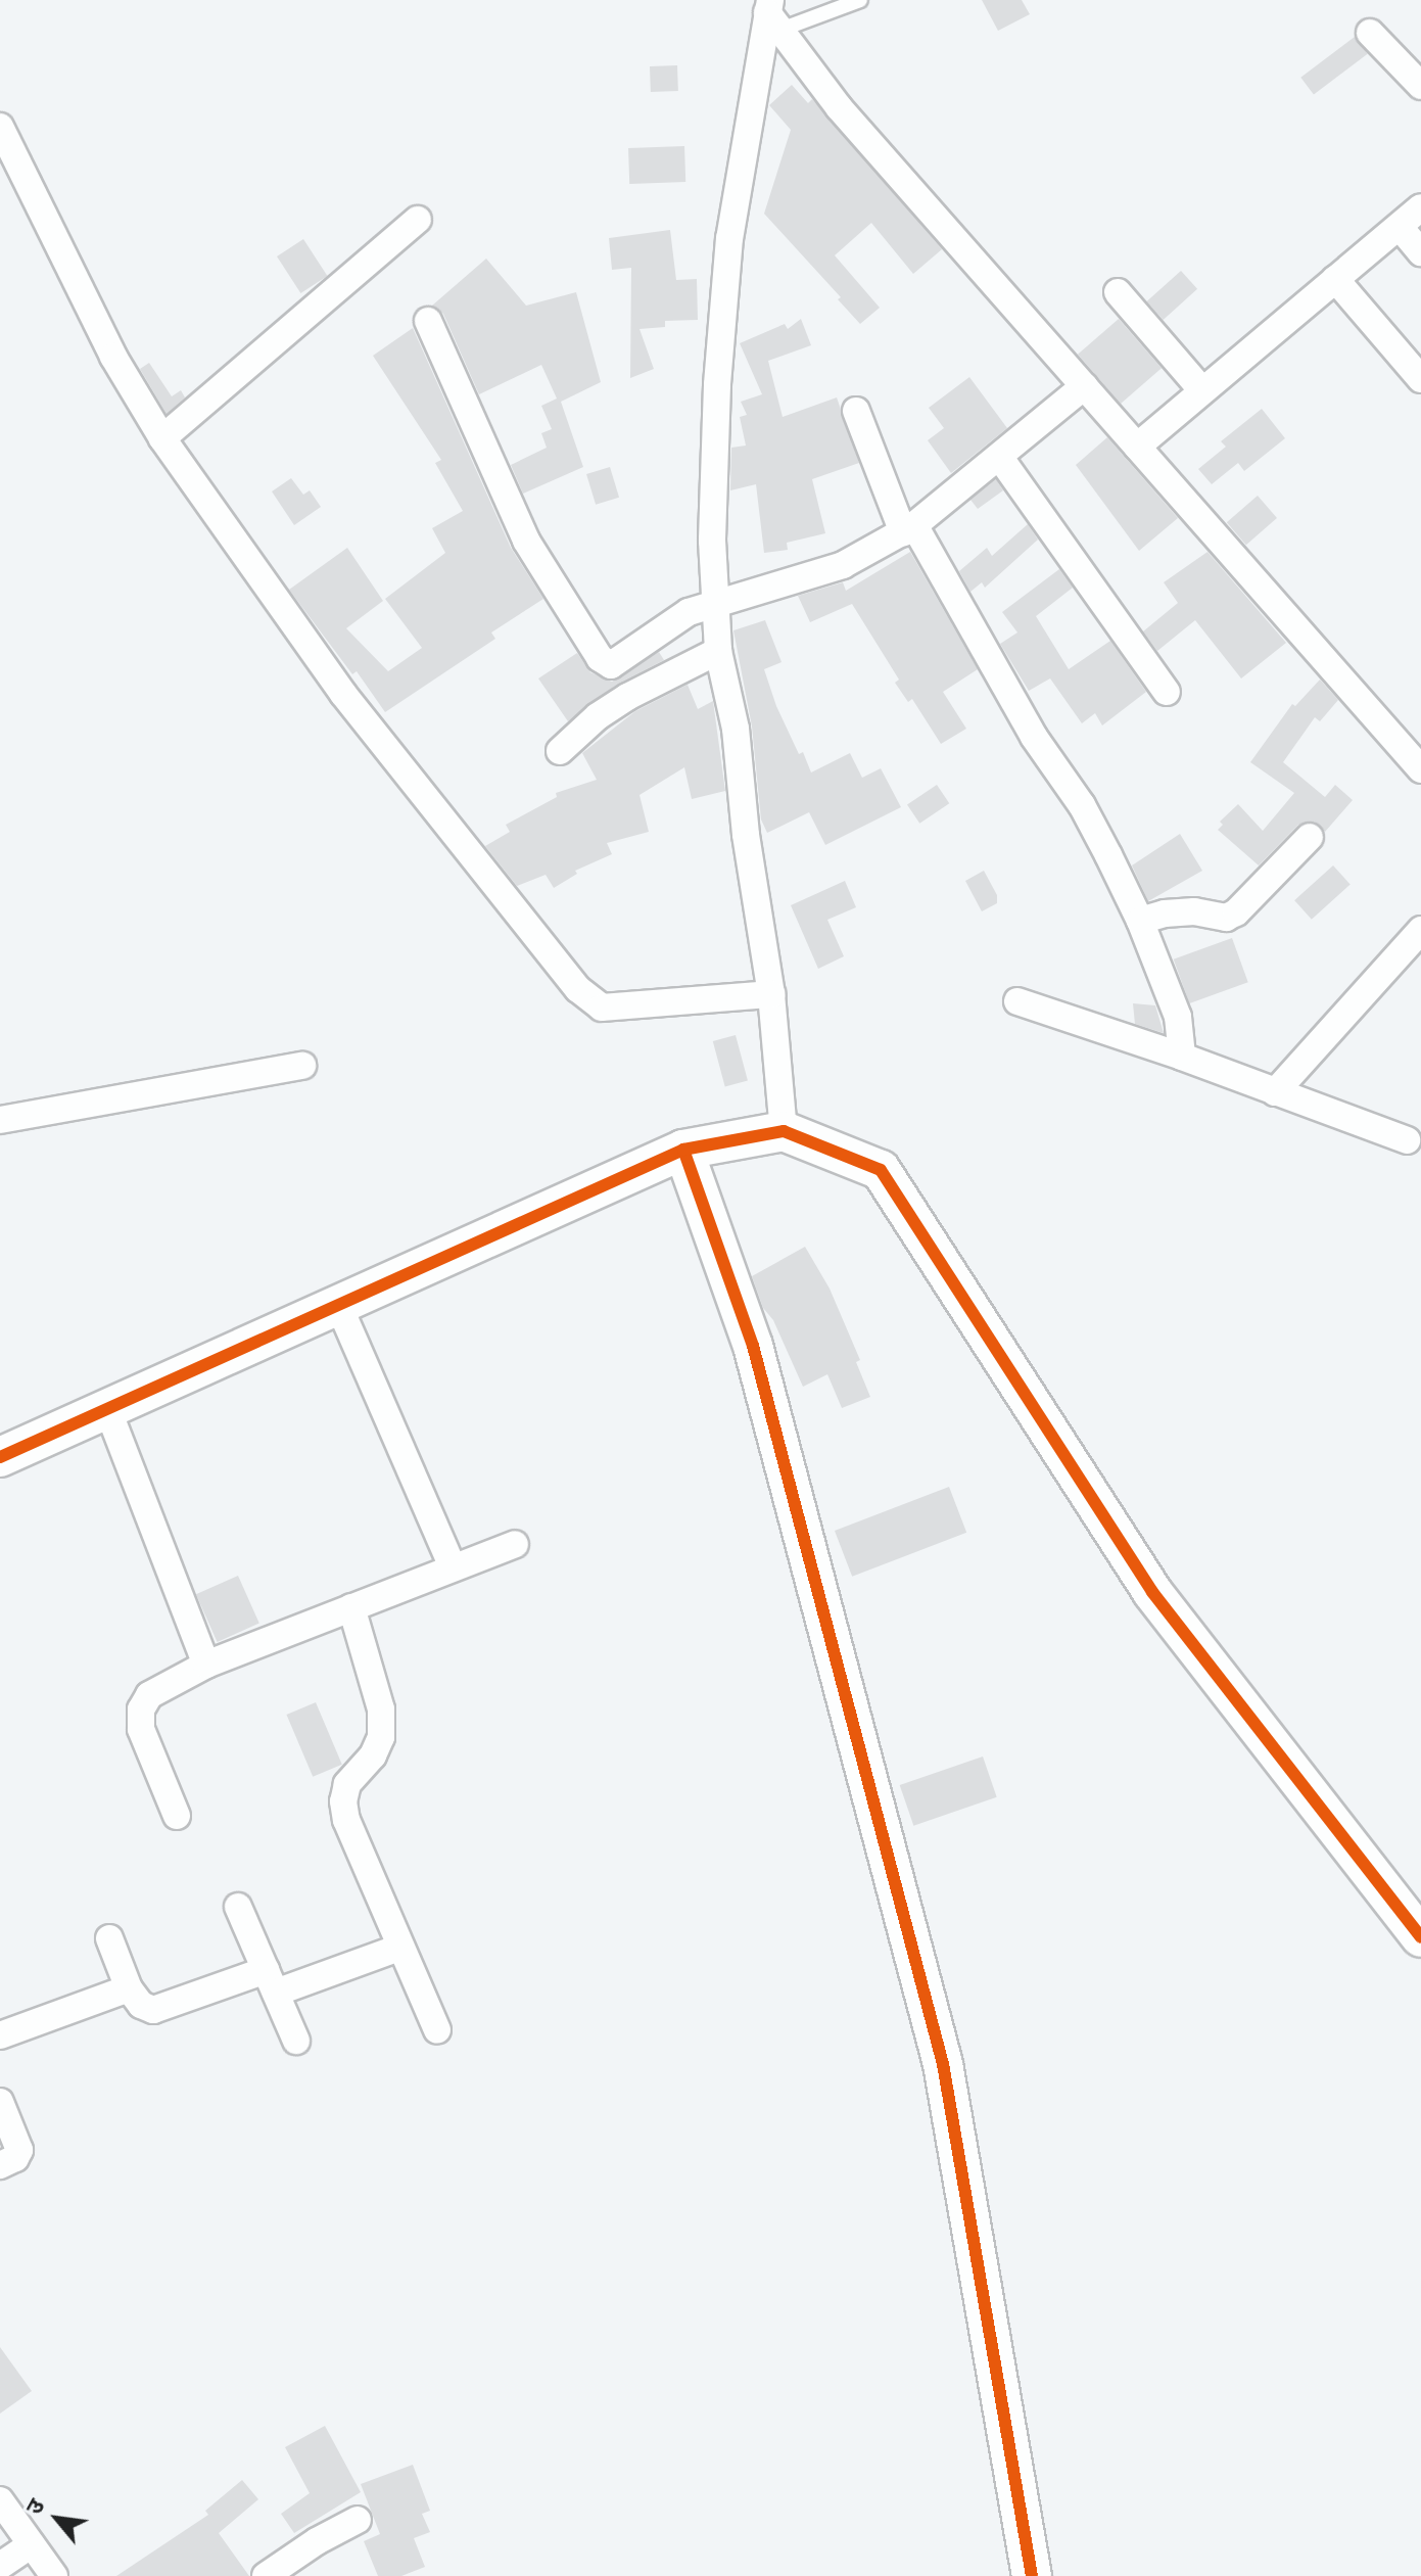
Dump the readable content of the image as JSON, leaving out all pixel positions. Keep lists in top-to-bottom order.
{
  "north": "top left"
}
